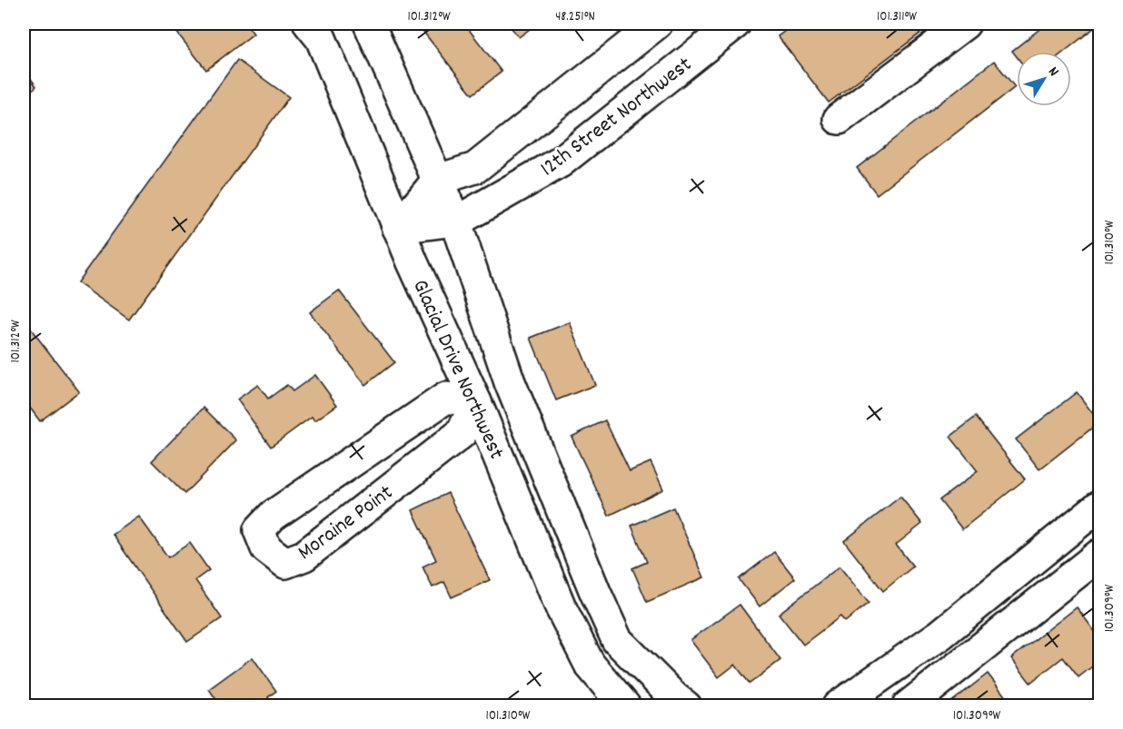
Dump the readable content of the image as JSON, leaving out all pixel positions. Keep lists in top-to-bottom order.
{
  "streets": {
    "street": ["12th Street Northwest", "Glacial Drive Northwest", "Moraine Point"]
  },
  "crossings": [
    ["12th Street Northwest", "Glacial Drive Northwest"],
    ["Glacial Drive Northwest", "Moraine Point"]
  ],
  "north": "top right",
  "coordinates": [
    "101.312°W",
    "48.251°N",
    "101.311°W",
    "101.310°W",
    "101.309°W"
  ]
}
